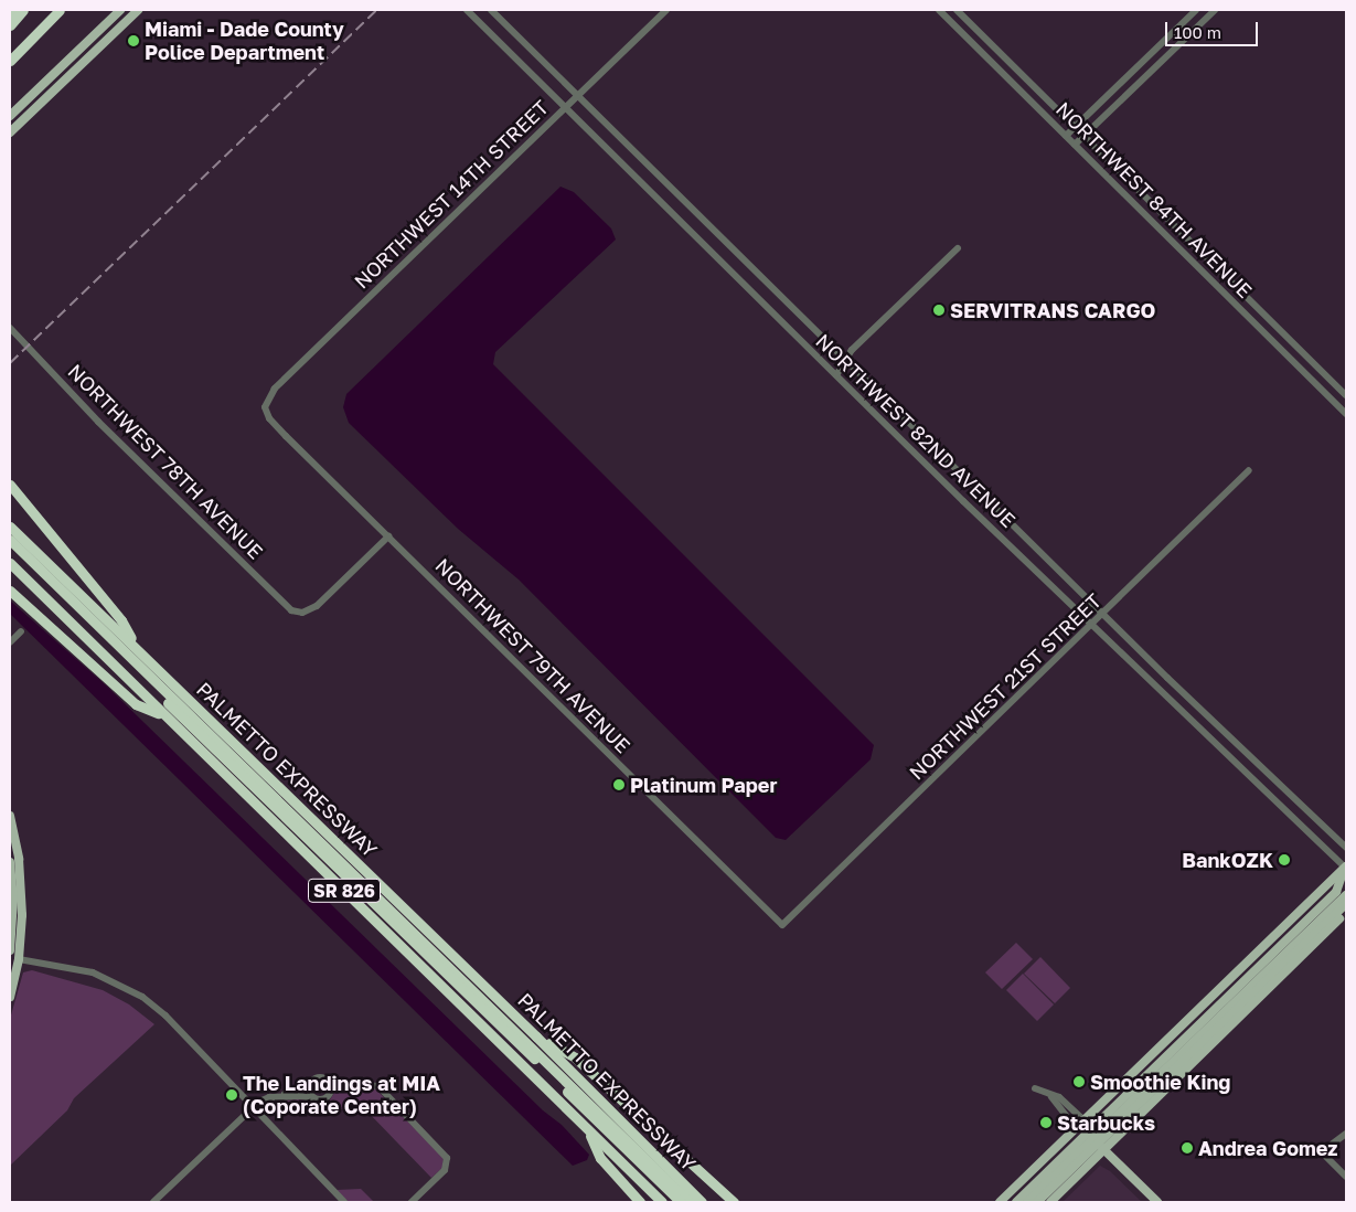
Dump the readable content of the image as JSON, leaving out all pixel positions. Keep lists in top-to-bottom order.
{
  "streets": {
    "highway": ["PALMETTO EXPRESSWAY", "SR 826"],
    "street": [
      "NORTHWEST 14TH STREET",
      "NORTHWEST 84TH AVENUE",
      "NORTHWEST 82ND AVENUE",
      "NORTHWEST 78TH AVENUE",
      "NORTHWEST 79TH AVENUE",
      "NORTHWEST 21ST STREET"
    ]
  },
  "crossings": [
    ["NORTHWEST 14TH STREET", "NORTHWEST 82ND AVENUE"],
    ["NORTHWEST 14TH STREET", "NORTHWEST 79TH AVENUE"],
    ["NORTHWEST 82ND AVENUE", "NORTHWEST 21ST STREET"],
    ["NORTHWEST 78TH AVENUE", "NORTHWEST 79TH AVENUE"],
    ["NORTHWEST 79TH AVENUE", "NORTHWEST 21ST STREET"]
  ],
  "places": [
    "Miami - Dade County Police Department",
    "SERVITRANS CARGO",
    "Platinum Paper",
    "BankOZK",
    "Smoothie King",
    "The Landings at MIA (Coporate Center)",
    "Starbucks",
    "Andrea Gomez"
  ],
  "scale_bar": "100 m"
}
